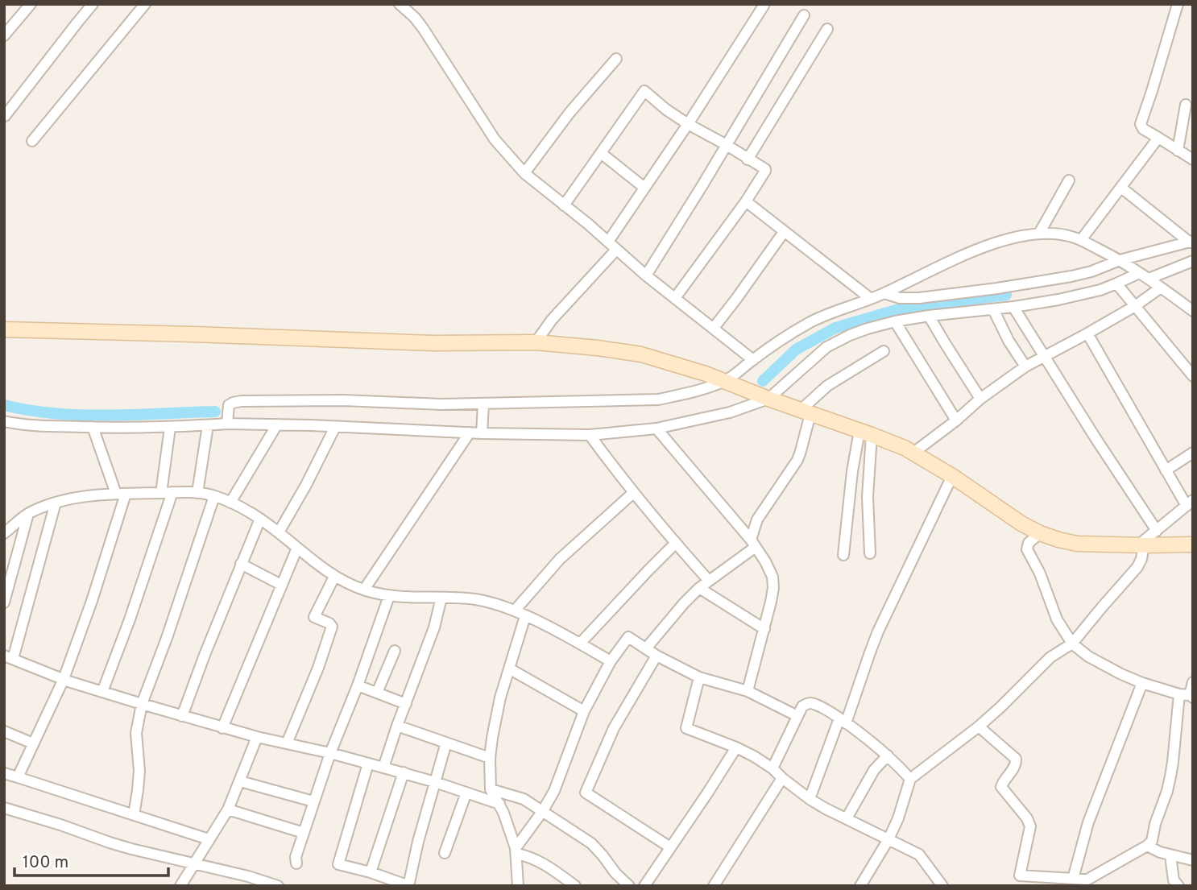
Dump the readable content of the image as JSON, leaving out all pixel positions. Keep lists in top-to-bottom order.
{
  "scale_bar": "100 m"
}
